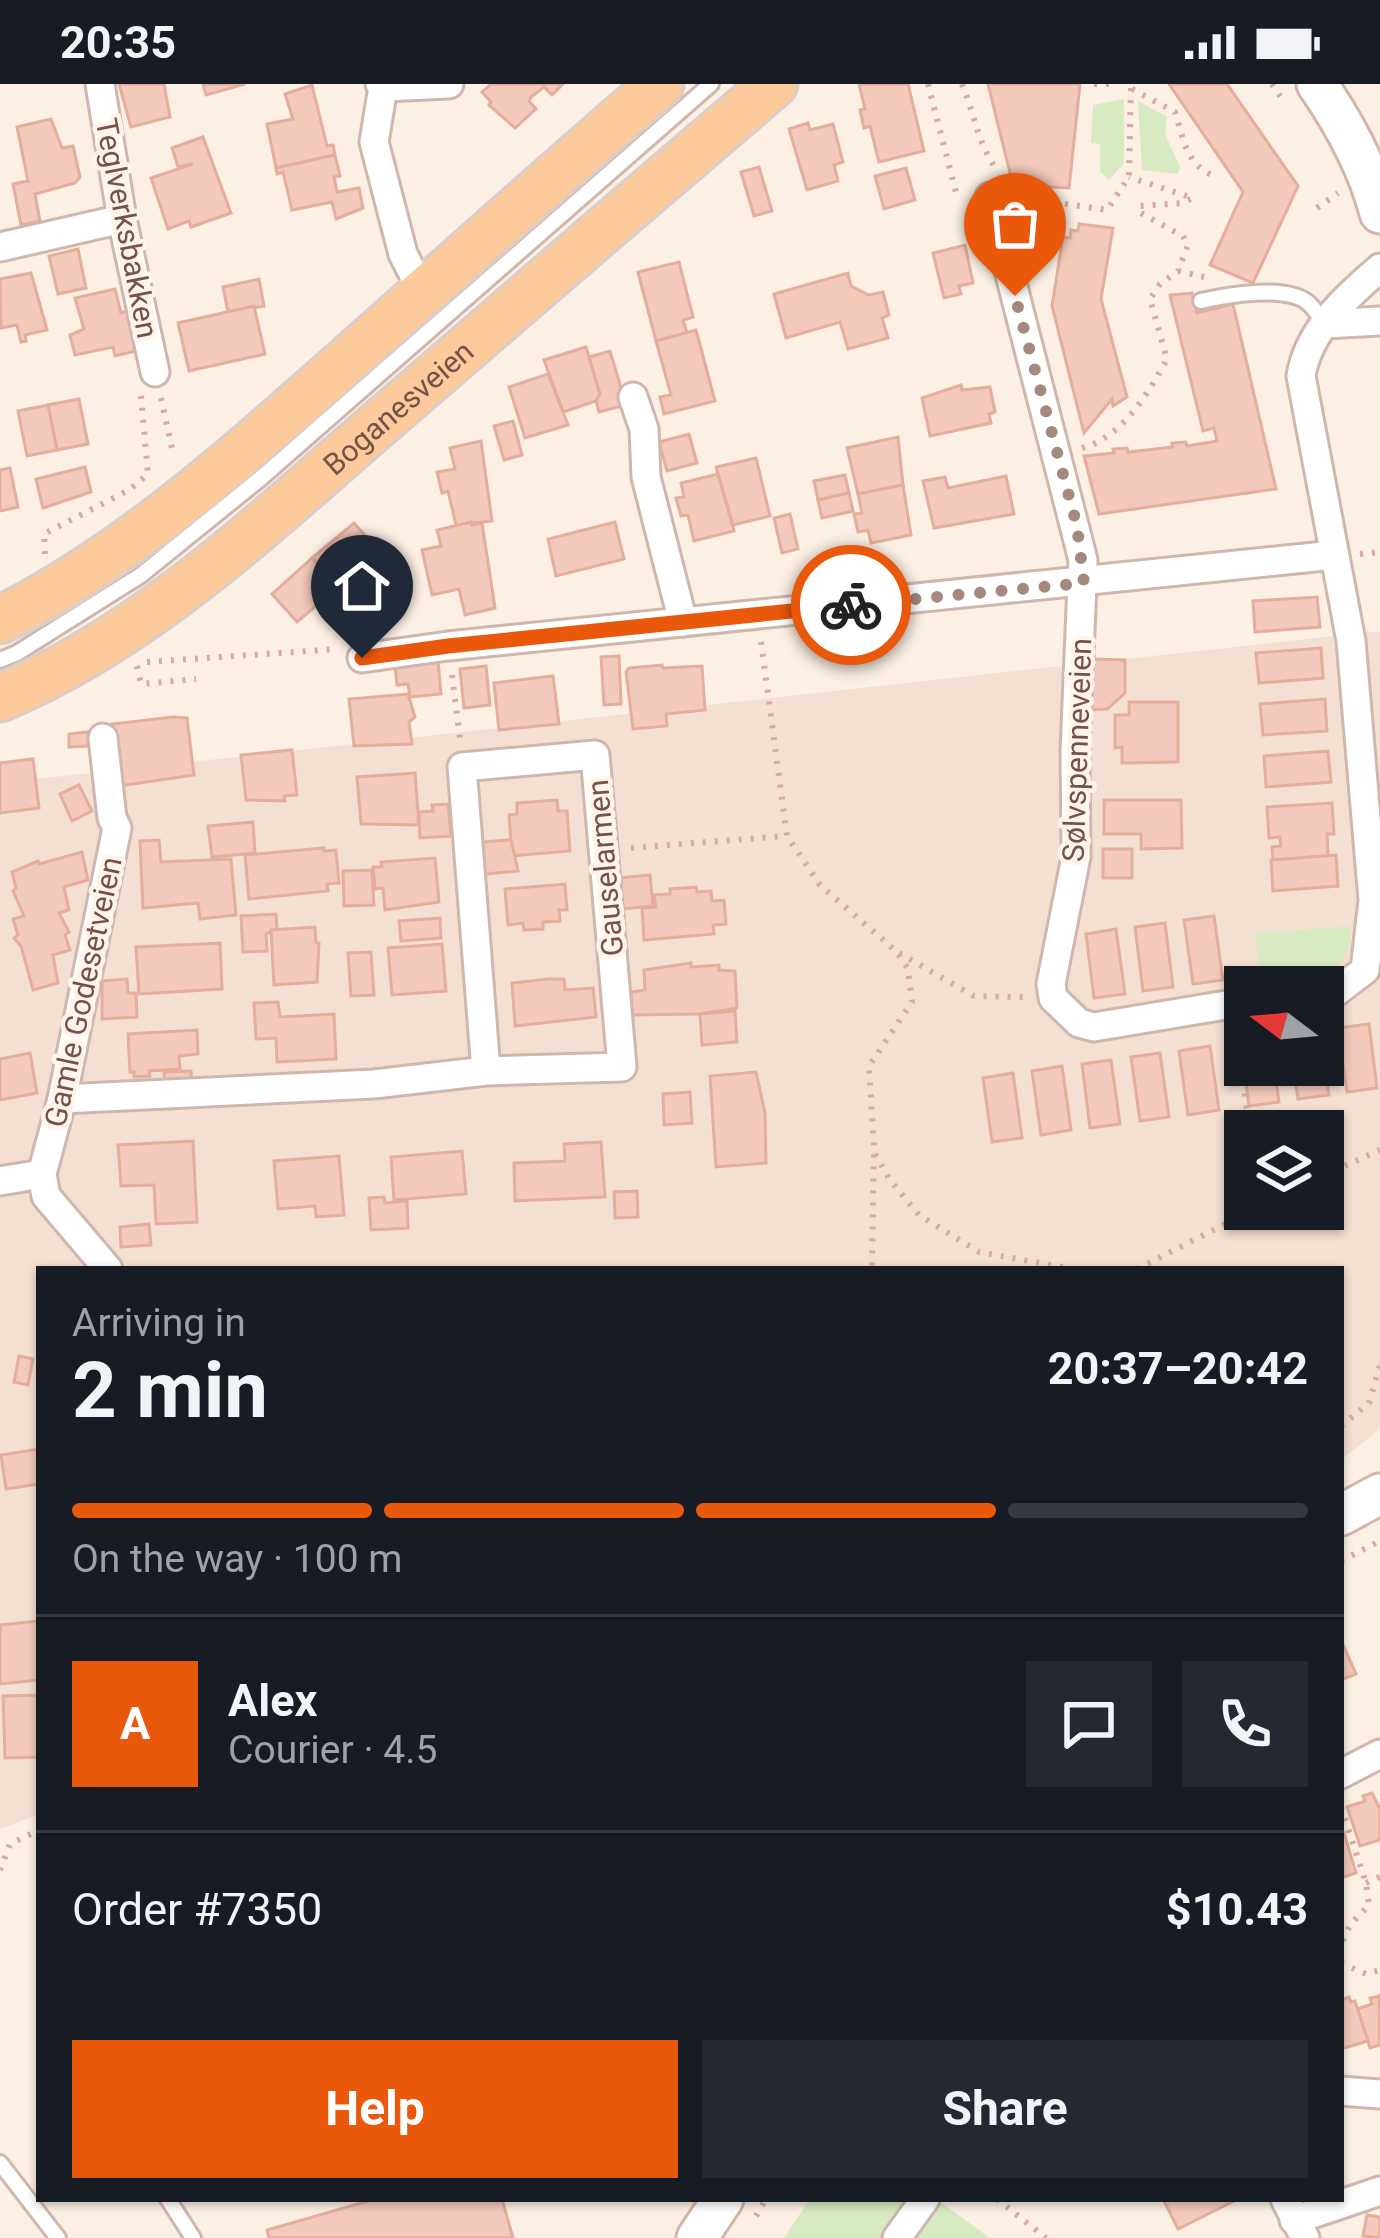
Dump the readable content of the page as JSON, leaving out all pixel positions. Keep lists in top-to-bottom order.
{
  "streets": {
    "main road": ["Boganesveien"],
    "street": [
      "Teglverksbakken",
      "Sølvspenneveien",
      "Gauselarmen",
      "Gamle Godesetveien"
    ]
  },
  "crossings": [
    ["Gauselarmen", "Gamle Godesetveien"]
  ],
  "north": "left",
  "page": {
    "status": "20:35",
    "heading": ["2 min", "Arriving in", "20:37–20:42"],
    "panel": [
      "Alex",
      "Courier · 4.5",
      "Order #7350",
      "$10.43"
    ],
    "bar": "On the way · 100 m",
    "round": "A",
    "buttons": ["Help", "Share"]
  }
}
